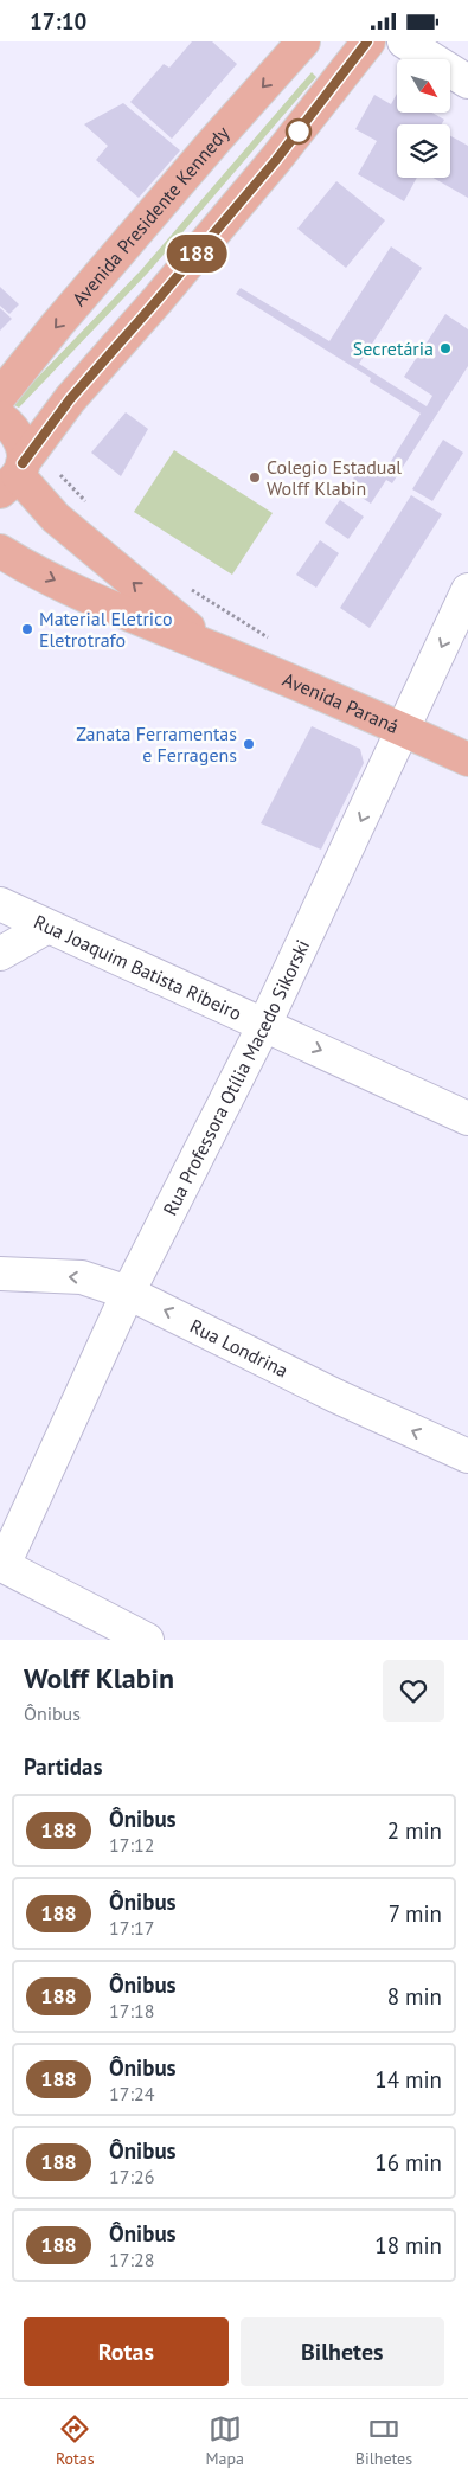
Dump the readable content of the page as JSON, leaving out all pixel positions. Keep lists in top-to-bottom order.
{
  "streets": {
    "main road": ["Avenida Presidente Kennedy", "Avenida Paraná"],
    "street": ["Rua Joaquim Batista Ribeiro", "Rua Professora Otília Macedo Sikorski", "Rua Londrina"]
  },
  "crossings": [
    ["Avenida Paraná", "Rua Professora Otília Macedo Sikorski"],
    ["Rua Joaquim Batista Ribeiro", "Rua Professora Otília Macedo Sikorski"],
    ["Rua Professora Otília Macedo Sikorski", "Rua Londrina"]
  ],
  "one_way": ["Rua Joaquim Batista Ribeiro", "Rua Professora Otília Macedo Sikorski", "Rua Londrina"],
  "places": [
    "Secretária",
    "Colegio Estadual Wolff Klabin",
    "Material Eletrico Eletrotrafo",
    "Zanata Ferramentas e Ferragens"
  ],
  "lines": ["bus line 188"],
  "north": "bottom right",
  "page": {
    "status": "17:10",
    "on_map": "188",
    "heading": [
      ["Wolff Klabin", "Ônibus"],
      "Partidas"
    ],
    "list": [
      {
        "mark": "188",
        "name": "Ônibus",
        "note": "17:12",
        "value": "2 min"
      },
      {
        "mark": "188",
        "name": "Ônibus",
        "note": "17:17",
        "value": "7 min"
      },
      {
        "mark": "188",
        "name": "Ônibus",
        "note": "17:18",
        "value": "8 min"
      },
      {
        "mark": "188",
        "name": "Ônibus",
        "note": "17:24",
        "value": "14 min"
      },
      {
        "mark": "188",
        "name": "Ônibus",
        "note": "17:26",
        "value": "16 min"
      },
      {
        "mark": "188",
        "name": "Ônibus",
        "note": "17:28",
        "value": "18 min"
      }
    ],
    "buttons": ["Rotas", "Bilhetes"],
    "tabs": ["Rotas", "Mapa", "Bilhetes"]
  }
}
